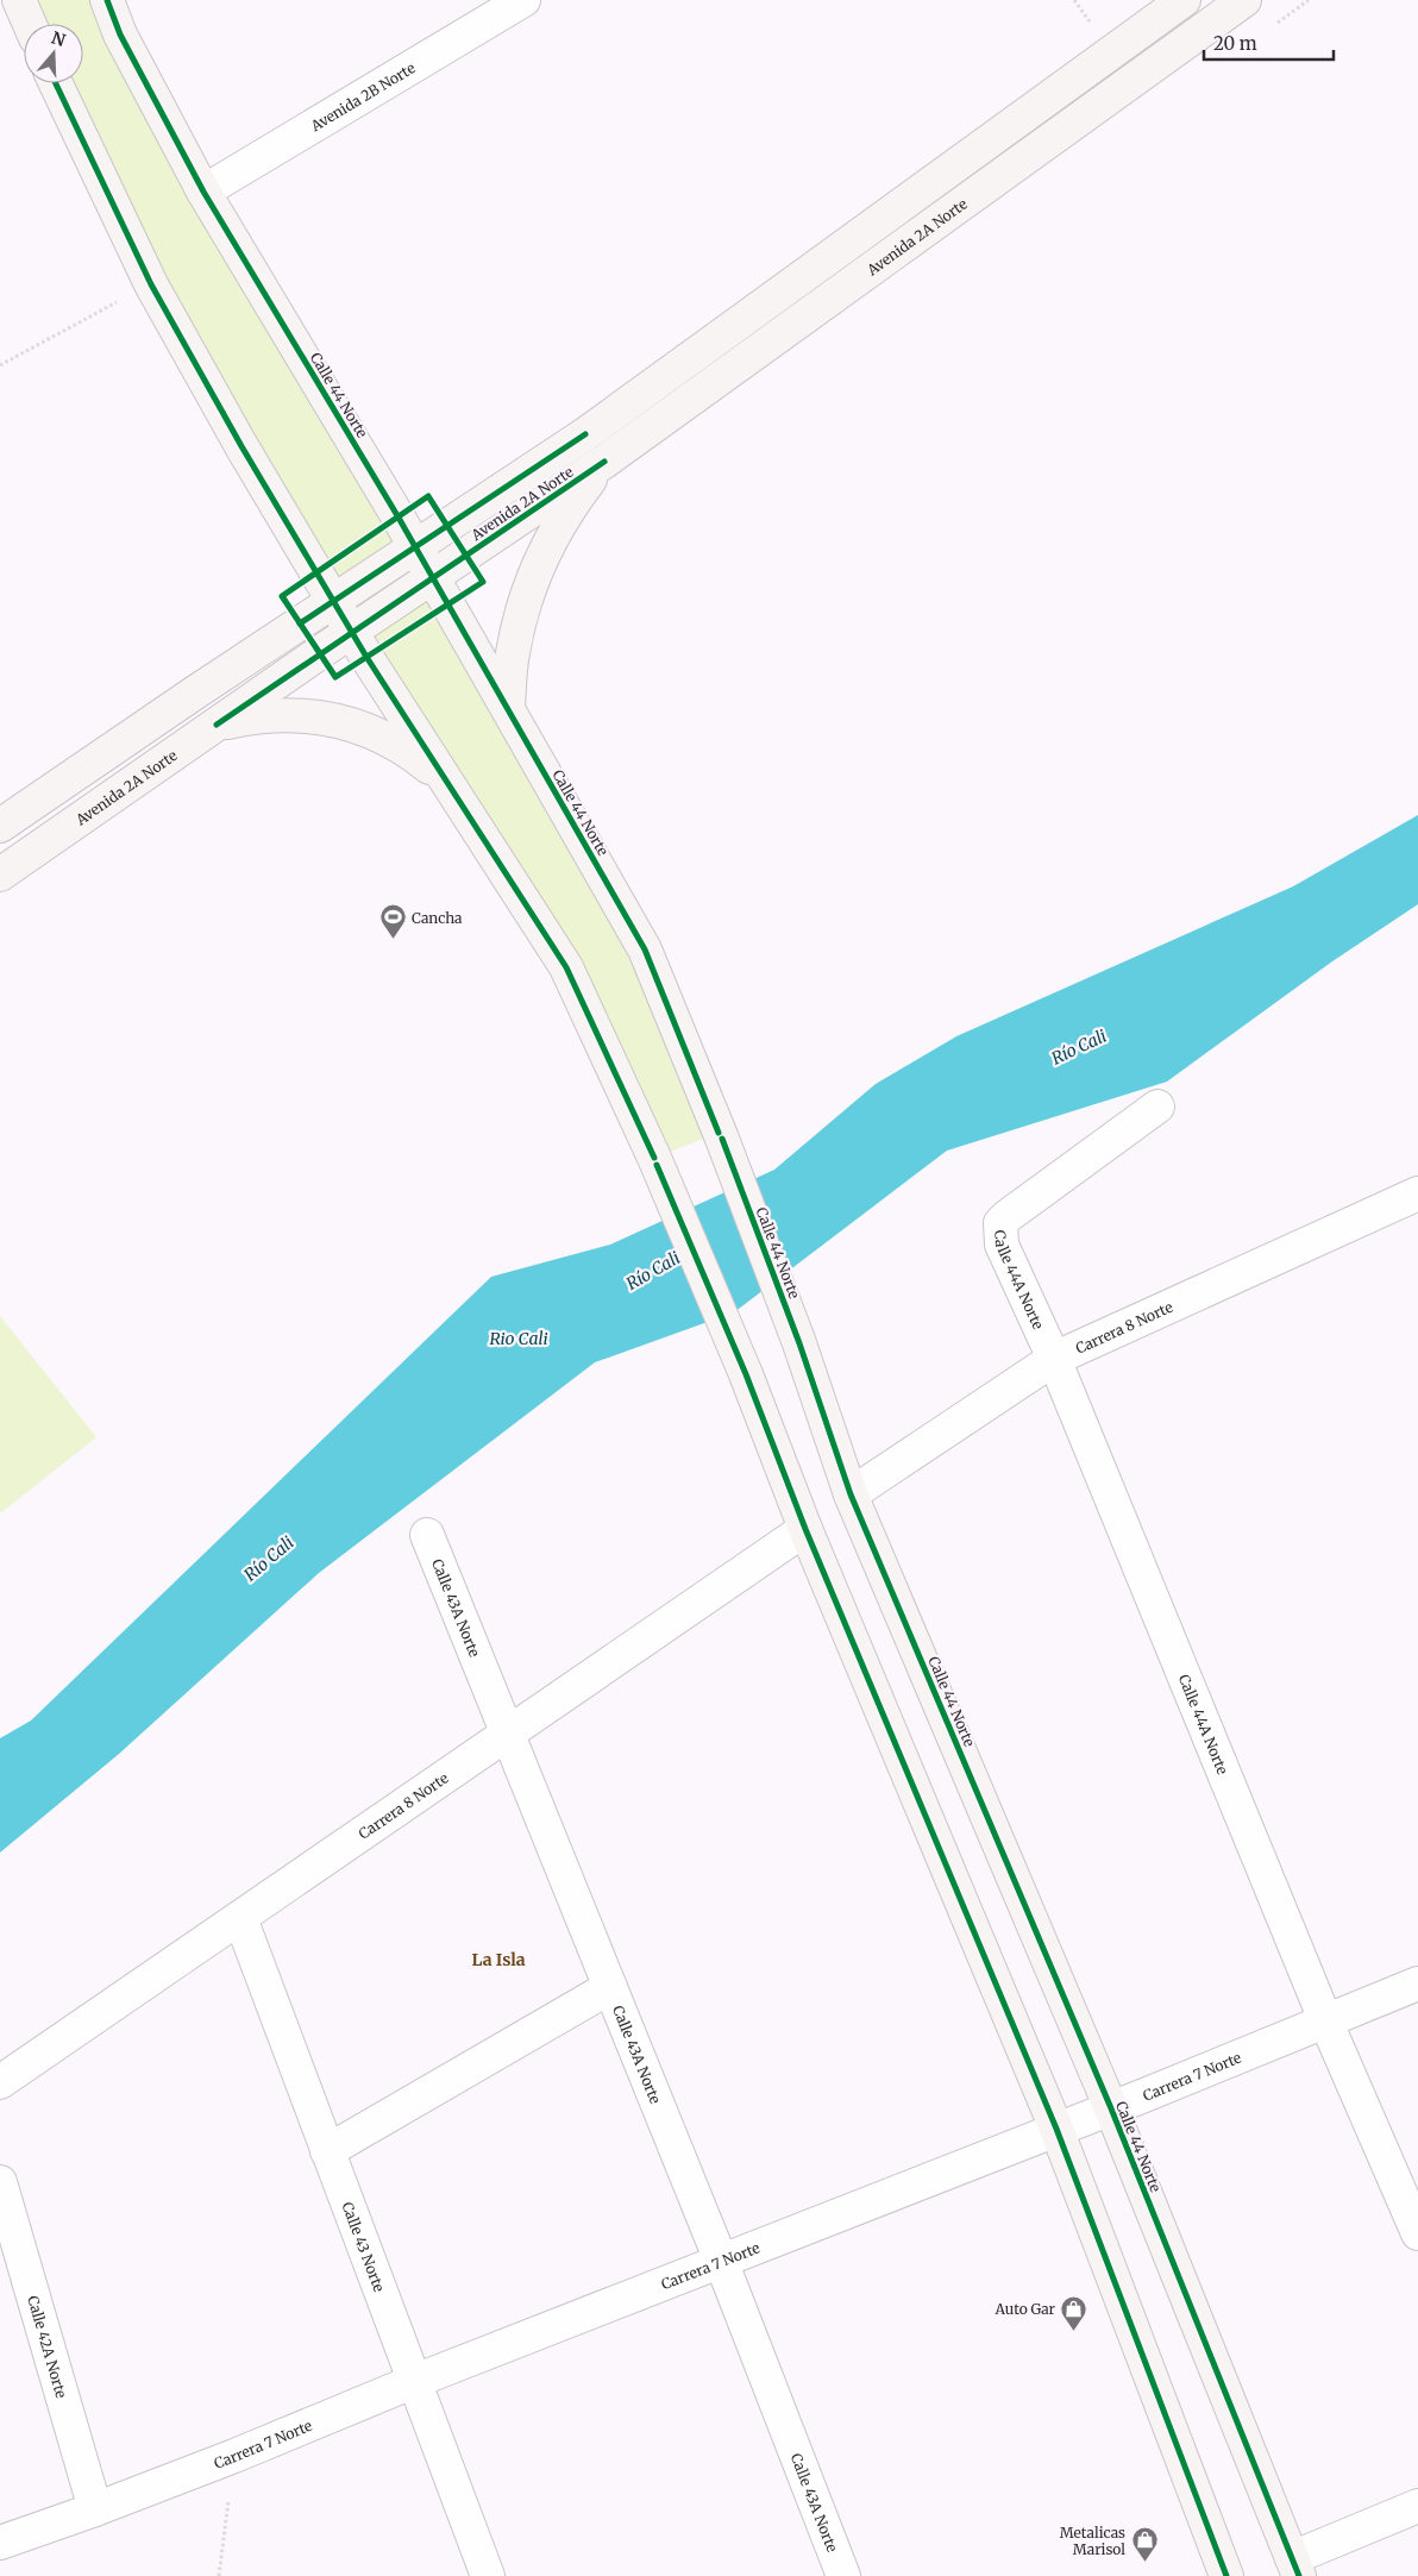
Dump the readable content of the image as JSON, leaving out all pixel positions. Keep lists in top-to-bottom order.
{
  "streets": {
    "main road": ["Avenida 2A Norte", "Calle 44 Norte"],
    "street": [
      "Avenida 2B Norte",
      "Calle 44A Norte",
      "Carrera 8 Norte",
      "Calle 43A Norte",
      "Carrera 7 Norte",
      "Calle 43 Norte",
      "Calle 42A Norte"
    ]
  },
  "crossings": [
    ["Avenida 2B Norte", "Calle 44 Norte"],
    ["Avenida 2A Norte", "Calle 44 Norte"],
    ["Calle 44 Norte", "Carrera 8 Norte"],
    ["Calle 44 Norte", "Carrera 7 Norte"],
    ["Calle 44A Norte", "Carrera 8 Norte"],
    ["Calle 44A Norte", "Carrera 7 Norte"],
    ["Carrera 8 Norte", "Calle 43A Norte"],
    ["Carrera 8 Norte", "Calle 43 Norte"],
    ["Calle 43A Norte", "Carrera 7 Norte"],
    ["Carrera 7 Norte", "Calle 43 Norte"],
    ["Carrera 7 Norte", "Calle 42A Norte"]
  ],
  "districts": ["La Isla"],
  "water": ["Río Cali", "Rio Cali"],
  "places": {
    "sports": ["Cancha"],
    "shop": ["Auto Gar", "Metalicas Marisol"]
  },
  "scale_bar": "20 m",
  "north": "top"
}
